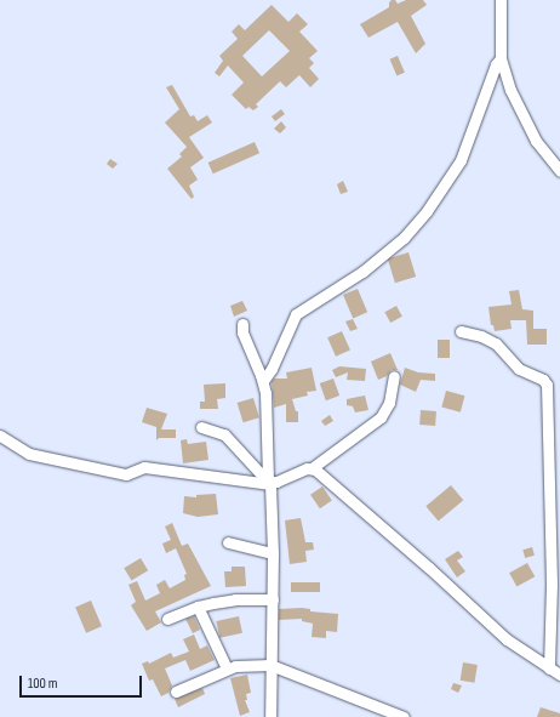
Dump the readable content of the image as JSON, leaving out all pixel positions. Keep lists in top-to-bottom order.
{
  "scale_bar": "100 m"
}
